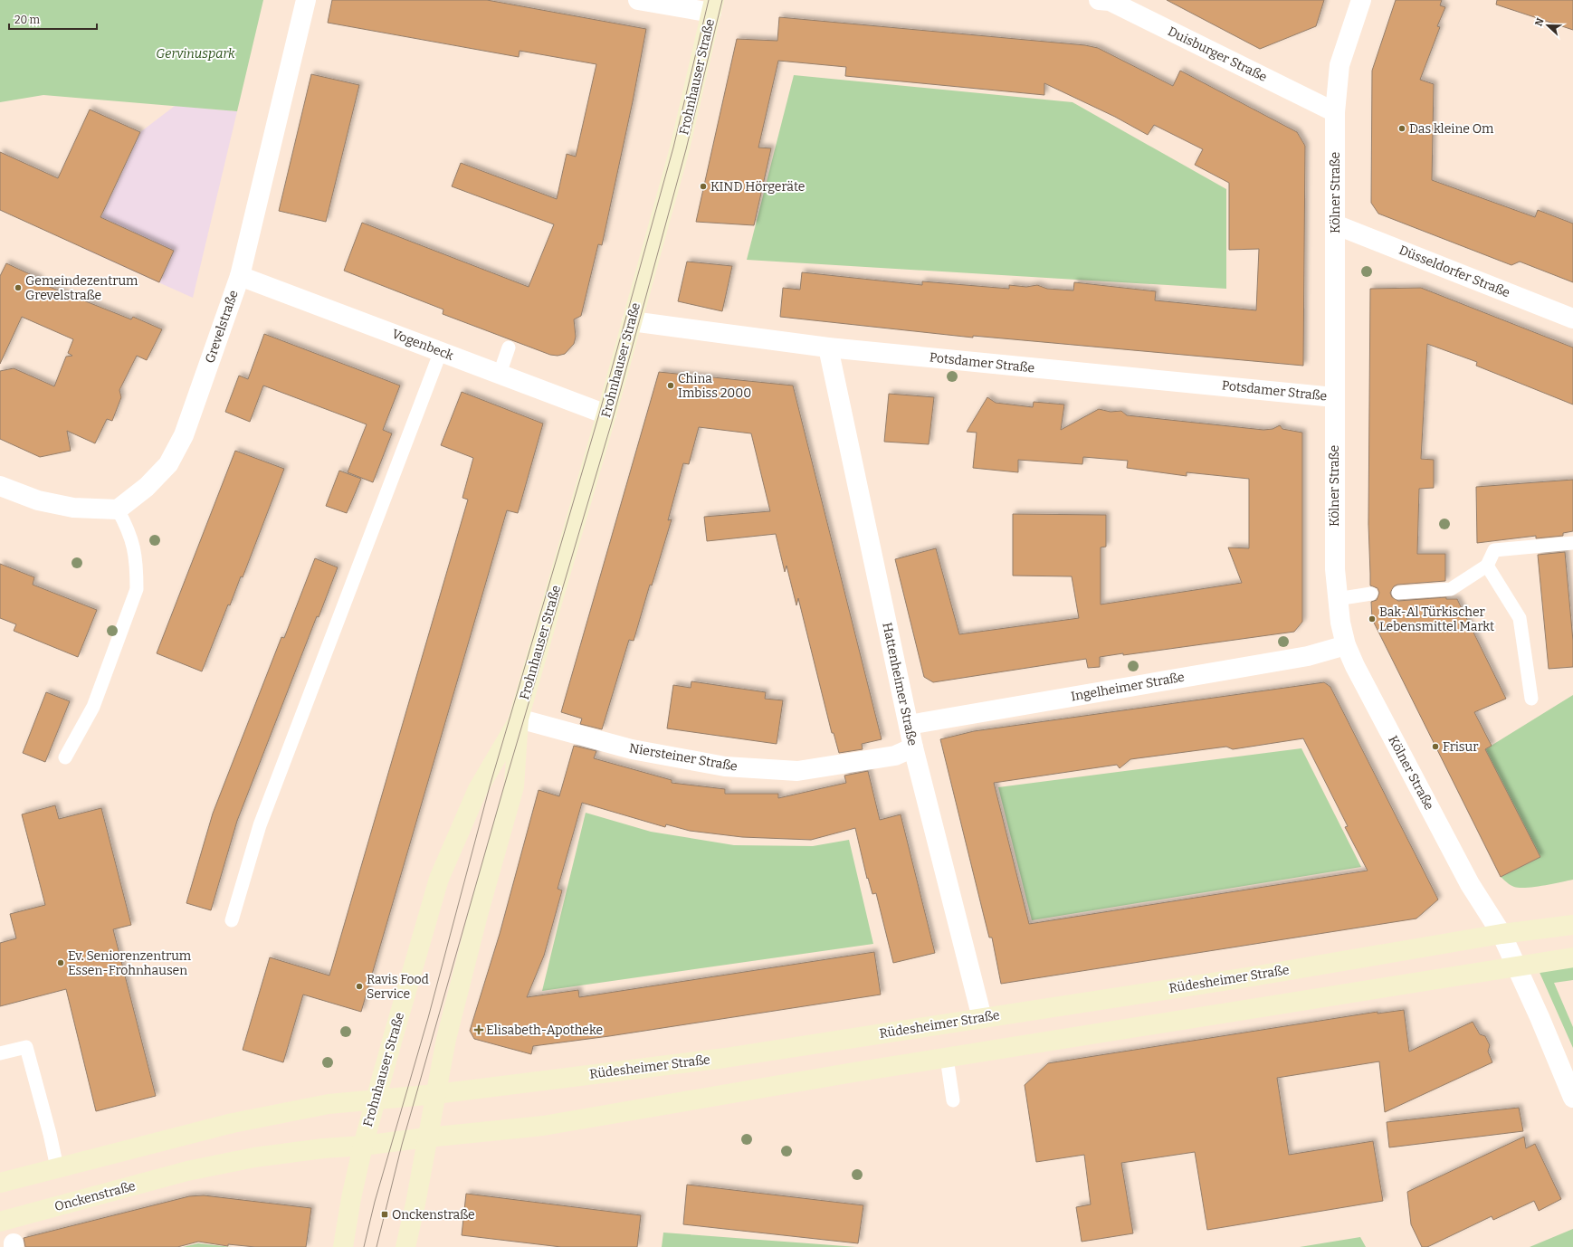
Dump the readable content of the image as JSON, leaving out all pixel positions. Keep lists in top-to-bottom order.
{
  "streets": {
    "main road": ["Frohnhauser Straße", "Rüdesheimer Straße", "Onckenstraße"],
    "street": [
      "Duisburger Straße",
      "Kölner Straße",
      "Düsseldorfer Straße",
      "Grevelstraße",
      "Vogenbeck",
      "Potsdamer Straße",
      "Hattenheimer Straße",
      "Ingelheimer Straße",
      "Niersteiner Straße"
    ]
  },
  "crossings": [
    ["Duisburger Straße", "Kölner Straße"],
    ["Frohnhauser Straße", "Vogenbeck"],
    ["Frohnhauser Straße", "Potsdamer Straße"],
    ["Frohnhauser Straße", "Niersteiner Straße"],
    ["Frohnhauser Straße", "Rüdesheimer Straße"],
    ["Frohnhauser Straße", "Onckenstraße"],
    ["Kölner Straße", "Düsseldorfer Straße"],
    ["Kölner Straße", "Potsdamer Straße"],
    ["Kölner Straße", "Ingelheimer Straße"],
    ["Kölner Straße", "Rüdesheimer Straße"],
    ["Grevelstraße", "Vogenbeck"],
    ["Potsdamer Straße", "Hattenheimer Straße"],
    ["Hattenheimer Straße", "Ingelheimer Straße"],
    ["Hattenheimer Straße", "Niersteiner Straße"],
    ["Hattenheimer Straße", "Rüdesheimer Straße"]
  ],
  "parks": ["Gervinuspark"],
  "places": {
    "other": [
      "Das kleine Om",
      "KIND Hörgeräte",
      "Gemeindezentrum Grevelstraße",
      "China Imbiss 2000",
      "Bak-Al Türkischer Lebensmittel Markt",
      "Frisur",
      "Ev. Seniorenzentrum Essen-Frohnhausen",
      "Ravis Food Service"
    ],
    "health": ["Elisabeth-Apotheke"],
    "transit": ["Onckenstraße"]
  },
  "scale_bar": "20 m",
  "north": "left"
}
